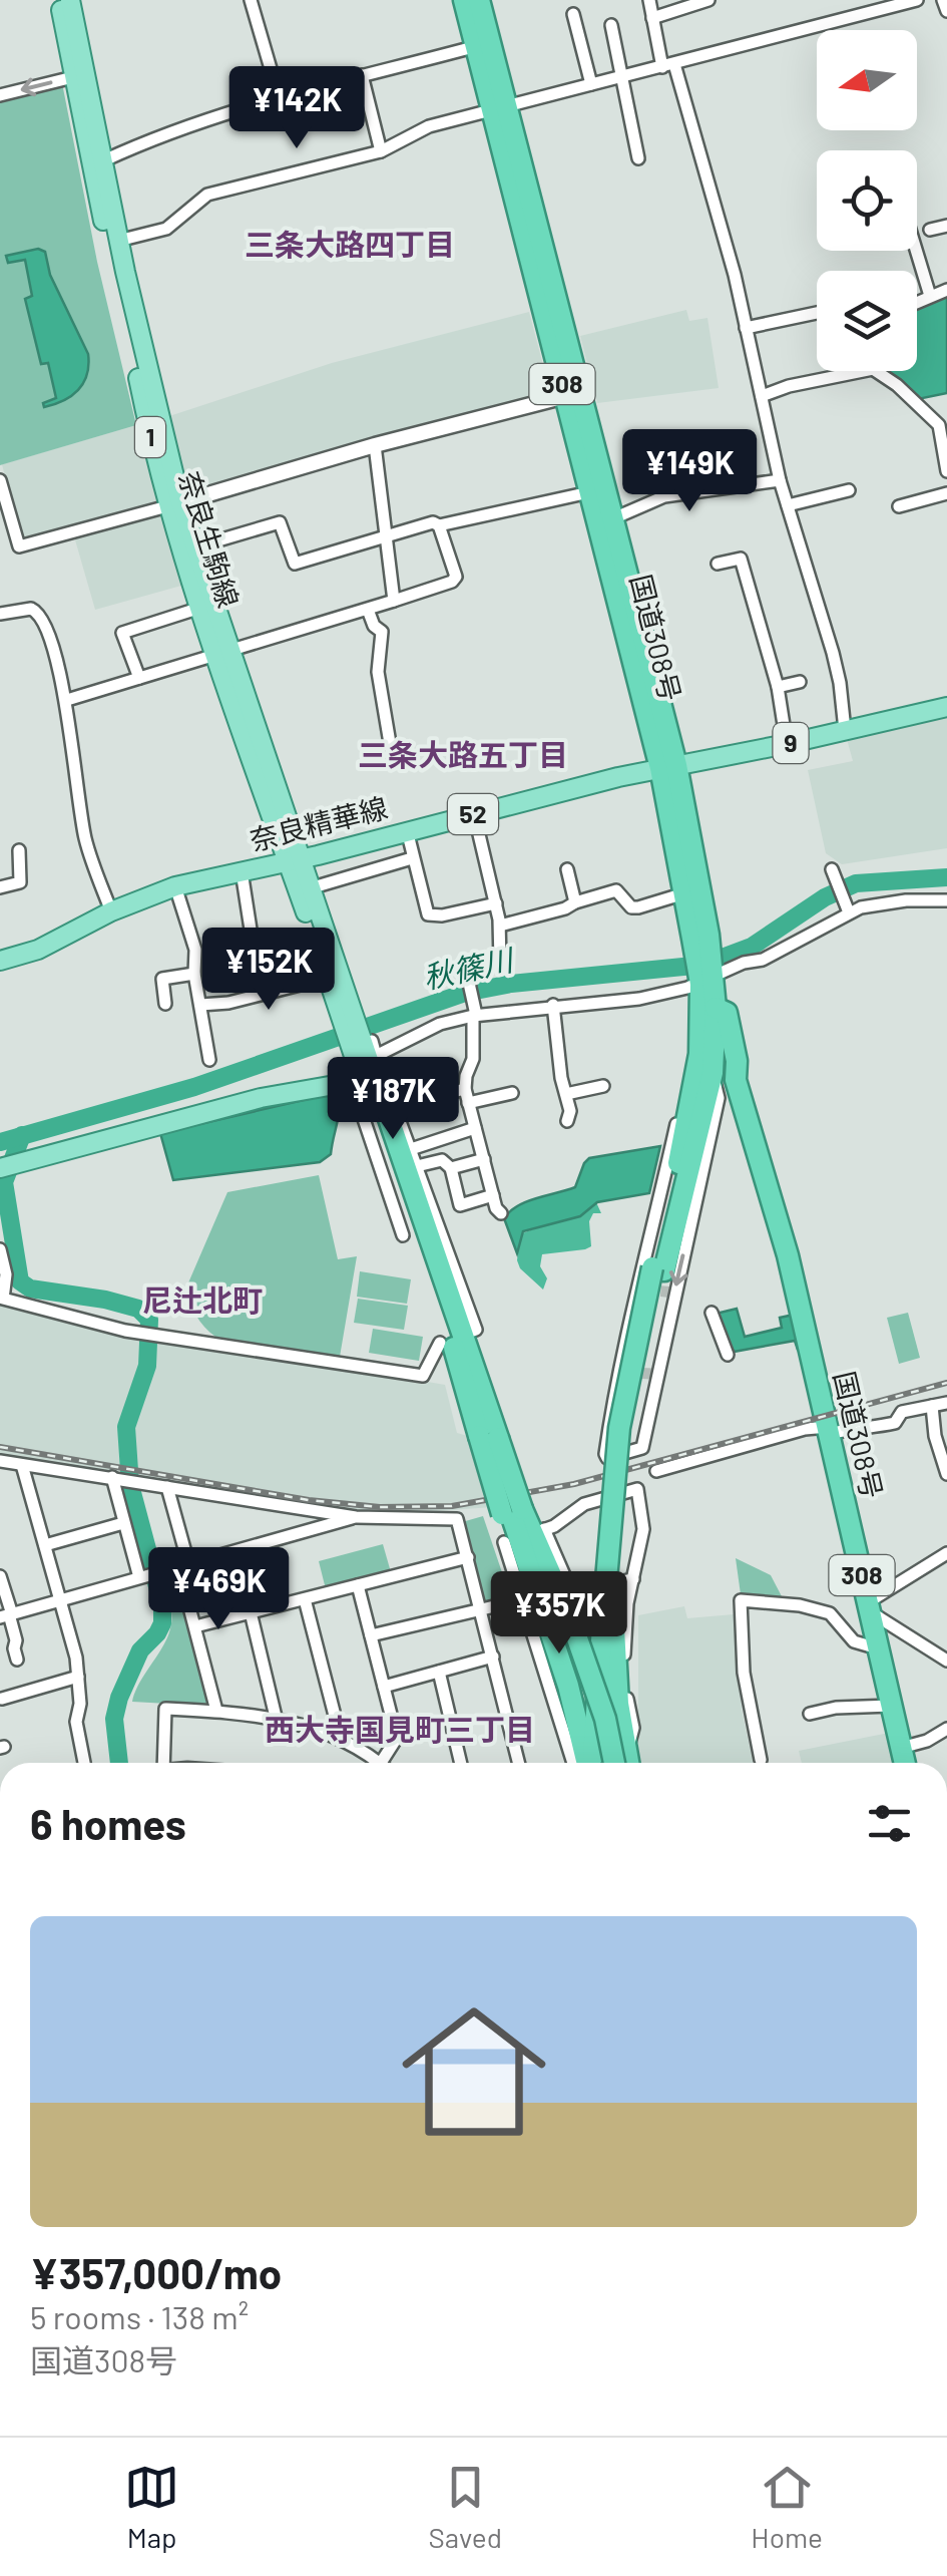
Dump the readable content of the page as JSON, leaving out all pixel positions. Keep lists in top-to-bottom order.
{
  "streets": {
    "highway": ["308", "国道308号"],
    "main road": [
      "1",
      "奈良生駒線",
      "9",
      "52",
      "奈良精華線"
    ]
  },
  "crossings": [
    ["308", "国道308号"],
    ["奈良生駒線", "奈良精華線"],
    ["国道308号", "9"],
    ["国道308号", "奈良精華線"],
    ["9", "奈良精華線"]
  ],
  "districts": [
    "三条大路四丁目",
    "三条大路五丁目",
    "尼辻北町",
    "西大寺国見町三丁目"
  ],
  "water": ["秋篠川"],
  "north": "left",
  "page": {
    "price": [
      "¥142K",
      "¥149K",
      "¥152K",
      "¥187K",
      "¥469K",
      "¥357K"
    ],
    "heading": "6 homes",
    "list": [
      {
        "name": "¥357,000/mo",
        "note": "5 rooms · 138 m² · 国道308号"
      }
    ],
    "tabs": ["Map", "Saved", "Home"]
  }
}
